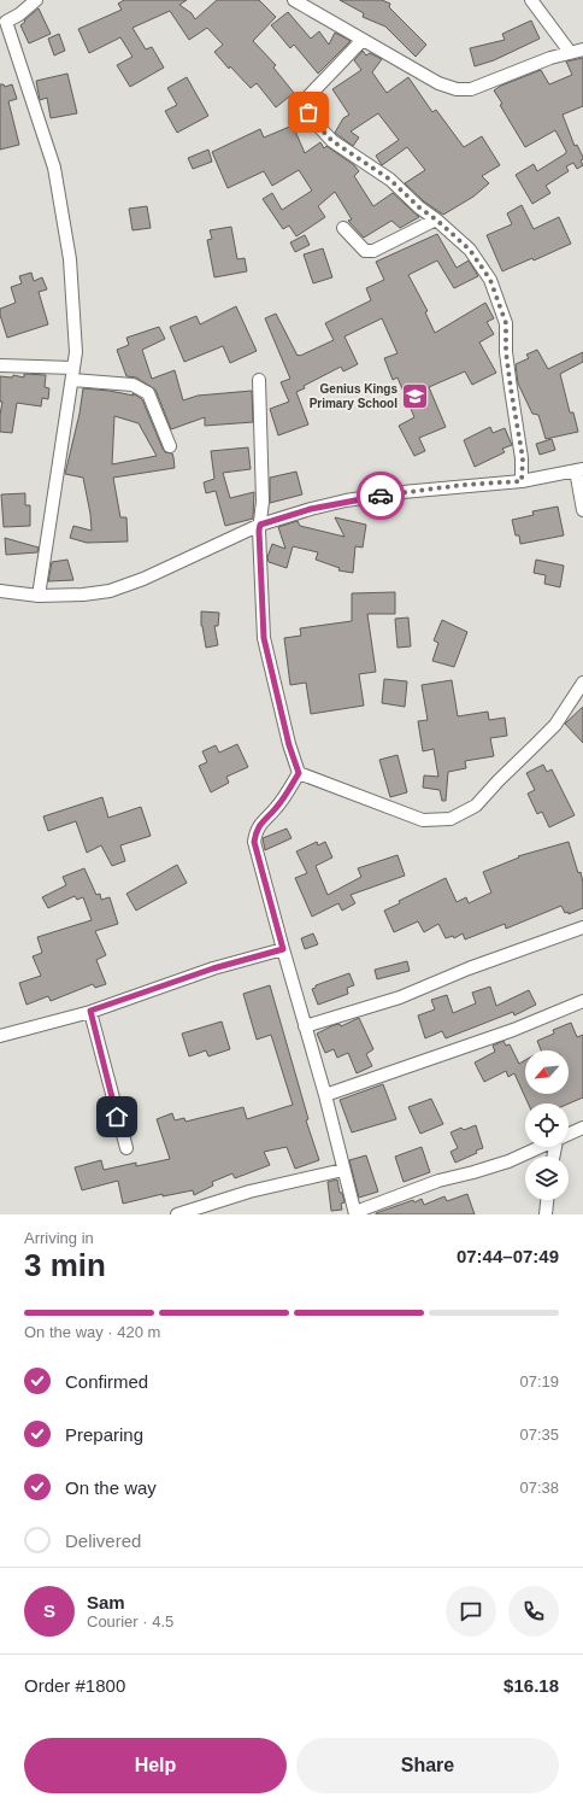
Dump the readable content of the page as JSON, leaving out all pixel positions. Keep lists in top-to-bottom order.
{
  "places": {
    "school or university": ["Genius Kings Primary School"]
  },
  "north": "bottom left",
  "page": {
    "heading": ["3 min", "Arriving in", "07:44–07:49"],
    "panel": [
      "Sam",
      "Courier · 4.5",
      "Order #1800",
      "$16.18"
    ],
    "bar": "On the way · 420 m",
    "list": [
      ["Confirmed", "07:19"],
      ["Preparing", "07:35"],
      ["On the way", "07:38"],
      "Delivered"
    ],
    "round": "S",
    "buttons": ["Help", "Share"]
  }
}
